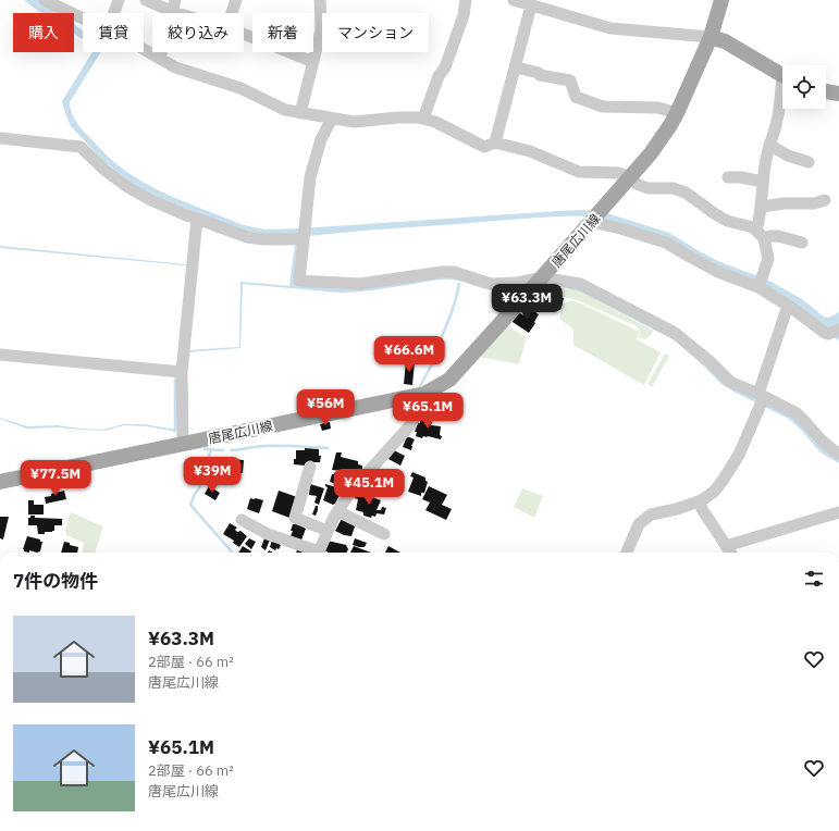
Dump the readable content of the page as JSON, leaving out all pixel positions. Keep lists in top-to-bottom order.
{
  "streets": {
    "main road": ["唐尾広川線"]
  },
  "page": {
    "chip": [
      "購入",
      "賃貸",
      "絞り込み",
      "新着",
      "マンション"
    ],
    "price": [
      "¥63.3M",
      "¥66.6M",
      "¥56M",
      "¥65.1M",
      "¥39M",
      "¥77.5M",
      "¥45.1M"
    ],
    "heading": "7件の物件",
    "list": [
      {
        "name": "¥63.3M",
        "note": "2部屋 · 66 m² · 唐尾広川線"
      },
      {
        "name": "¥65.1M",
        "note": "2部屋 · 66 m² · 唐尾広川線"
      }
    ]
  }
}
